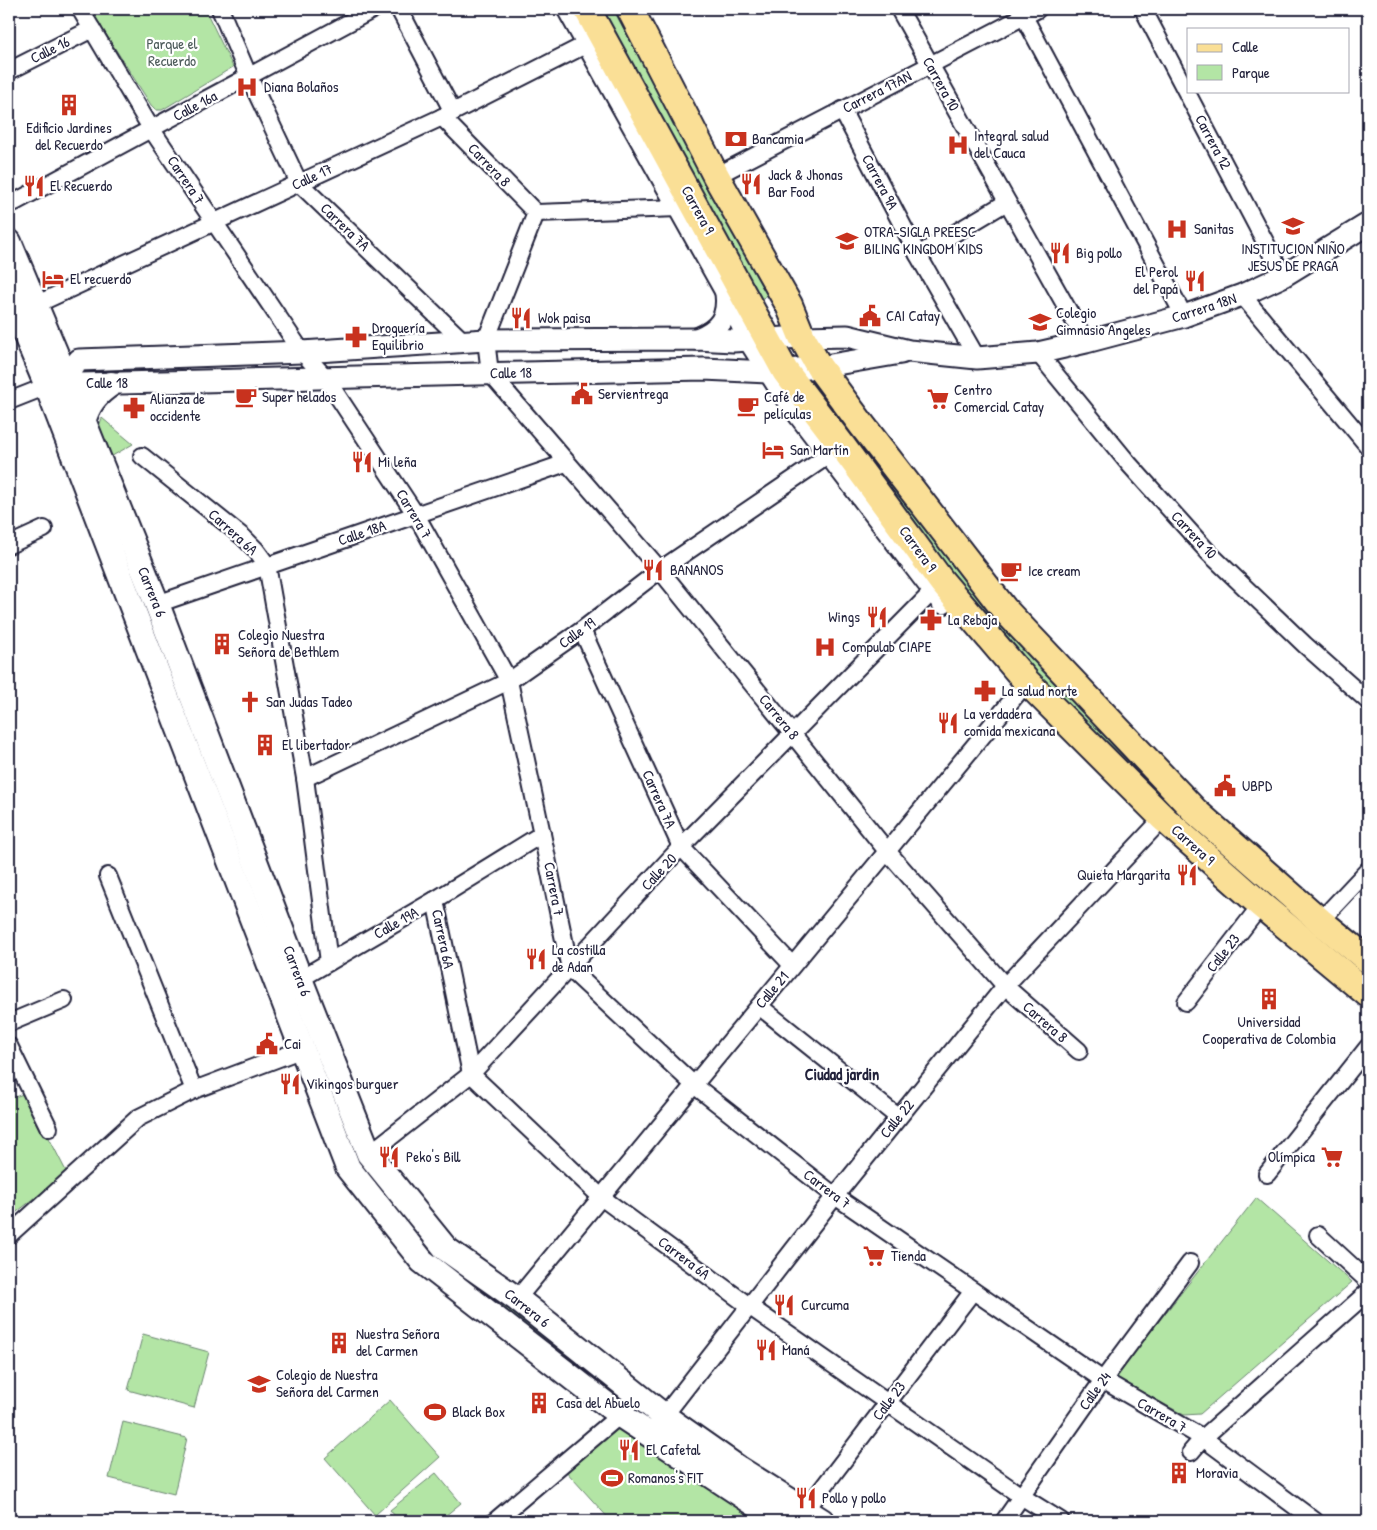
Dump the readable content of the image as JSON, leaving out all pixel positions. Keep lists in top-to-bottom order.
{
  "streets": {
    "main road": ["Carrera 9", "Carrera 6"],
    "street": [
      "Calle 16",
      "Carrera 10",
      "Carrera 17AN",
      "Calle 16a",
      "Carrera 12",
      "Carrera 8",
      "Calle 17",
      "Carrera 7",
      "Carrera 9A",
      "Carrera 7A",
      "Carrera 18N",
      "Calle 18",
      "Carrera 6A",
      "Calle 18A",
      "Calle 19",
      "Calle 20",
      "Calle 19A",
      "Calle 23",
      "Calle 21",
      "Calle 22",
      "Calle 24"
    ]
  },
  "crossings": [
    ["Calle 16", "Carrera 7"],
    ["Carrera 10", "Carrera 17AN"],
    ["Carrera 10", "Carrera 18N"],
    ["Carrera 17AN", "Carrera 9A"],
    ["Carrera 17AN", "Carrera 9"],
    ["Calle 16a", "Carrera 7"],
    ["Calle 16a", "Carrera 7A"],
    ["Carrera 12", "Carrera 18N"],
    ["Carrera 8", "Calle 17"],
    ["Carrera 8", "Calle 18"],
    ["Carrera 8", "Calle 18A"],
    ["Carrera 8", "Calle 19"],
    ["Carrera 8", "Calle 20"],
    ["Carrera 8", "Calle 21"],
    ["Carrera 8", "Calle 22"],
    ["Calle 17", "Carrera 7"],
    ["Calle 17", "Carrera 7A"],
    ["Calle 17", "Carrera 6"],
    ["Carrera 7", "Calle 18"],
    ["Carrera 7", "Calle 18A"],
    ["Carrera 7", "Calle 19"],
    ["Carrera 7", "Calle 20"],
    ["Carrera 7", "Calle 19A"],
    ["Carrera 7", "Calle 23"],
    ["Carrera 7", "Calle 21"],
    ["Carrera 7", "Calle 22"],
    ["Carrera 7", "Calle 24"],
    ["Carrera 9A", "Carrera 18N"],
    ["Carrera 9", "Calle 18"],
    ["Carrera 9", "Calle 20"],
    ["Carrera 9", "Calle 23"],
    ["Carrera 9", "Calle 21"],
    ["Carrera 9", "Calle 22"],
    ["Carrera 7A", "Calle 18"],
    ["Carrera 7A", "Calle 19"],
    ["Carrera 7A", "Calle 20"],
    ["Carrera 7A", "Calle 21"],
    ["Carrera 18N", "Calle 18"],
    ["Calle 18", "Carrera 6"],
    ["Carrera 6A", "Calle 18A"],
    ["Carrera 6A", "Calle 19"],
    ["Carrera 6A", "Calle 20"],
    ["Carrera 6A", "Calle 19A"],
    ["Carrera 6A", "Calle 23"],
    ["Carrera 6A", "Calle 21"],
    ["Carrera 6A", "Calle 22"],
    ["Carrera 6A", "Calle 24"],
    ["Calle 18A", "Carrera 6"],
    ["Carrera 6", "Calle 20"],
    ["Carrera 6", "Calle 19A"],
    ["Carrera 6", "Calle 23"],
    ["Carrera 6", "Calle 21"],
    ["Carrera 6", "Calle 22"]
  ],
  "districts": ["Ciudad jardin"],
  "parks": ["Parque el Recuerdo"],
  "places": {
    "hospital": [
      "Diana Bolaños",
      "Integral salud del Cauca",
      "Sanitas",
      "Compulab CIAPE"
    ],
    "building": [
      "Edificio Jardines del Recuerdo",
      "Colegio Nuestra Señora de Bethlem",
      "El libertador",
      "Universidad Cooperativa de Colombia",
      "Nuestra Señora del Carmen",
      "Casa del Abuelo",
      "Moravia"
    ],
    "bank": ["Bancamia"],
    "restaurant": [
      "Jack & Jhonas Bar Food",
      "El Recuerdo",
      "Big pollo",
      "El Perol del Papá",
      "Wok paisa",
      "Mi leña",
      "BANANOS",
      "Wings",
      "La verdadera comida mexicana",
      "Quieta Margarita",
      "La costilla de Adan",
      "Vikingos burguer",
      "Peko's Bill",
      "Curcuma",
      "Maná",
      "El Cafetal",
      "Pollo y pollo"
    ],
    "school or university": [
      "INSTITUCION NIÑO JESUS DE PRAGA",
      "OTRA-SIGLA PREESC BILING KINGDOM KIDS",
      "Colegio Gimnasio Angeles",
      "Colegio de Nuestra Señora del Carmen"
    ],
    "hotel": ["El recuerdo", "San Martín"],
    "public building": [
      "CAI Catay",
      "Servientrega",
      "UBPD",
      "Cai"
    ],
    "pharmacy": [
      "Droguería Equilibrio",
      "Alianza de occidente",
      "La Rebaja",
      "La salud norte"
    ],
    "cafe": ["Super helados", "Café de películas", "Ice cream"],
    "supermarket": ["Centro Comercial Catay", "Olímpica", "Tienda"],
    "church": ["San Judas Tadeo"],
    "sports": ["Black Box", "Romanos's FIT"]
  },
  "legend": ["Calle", "Parque"]
}
